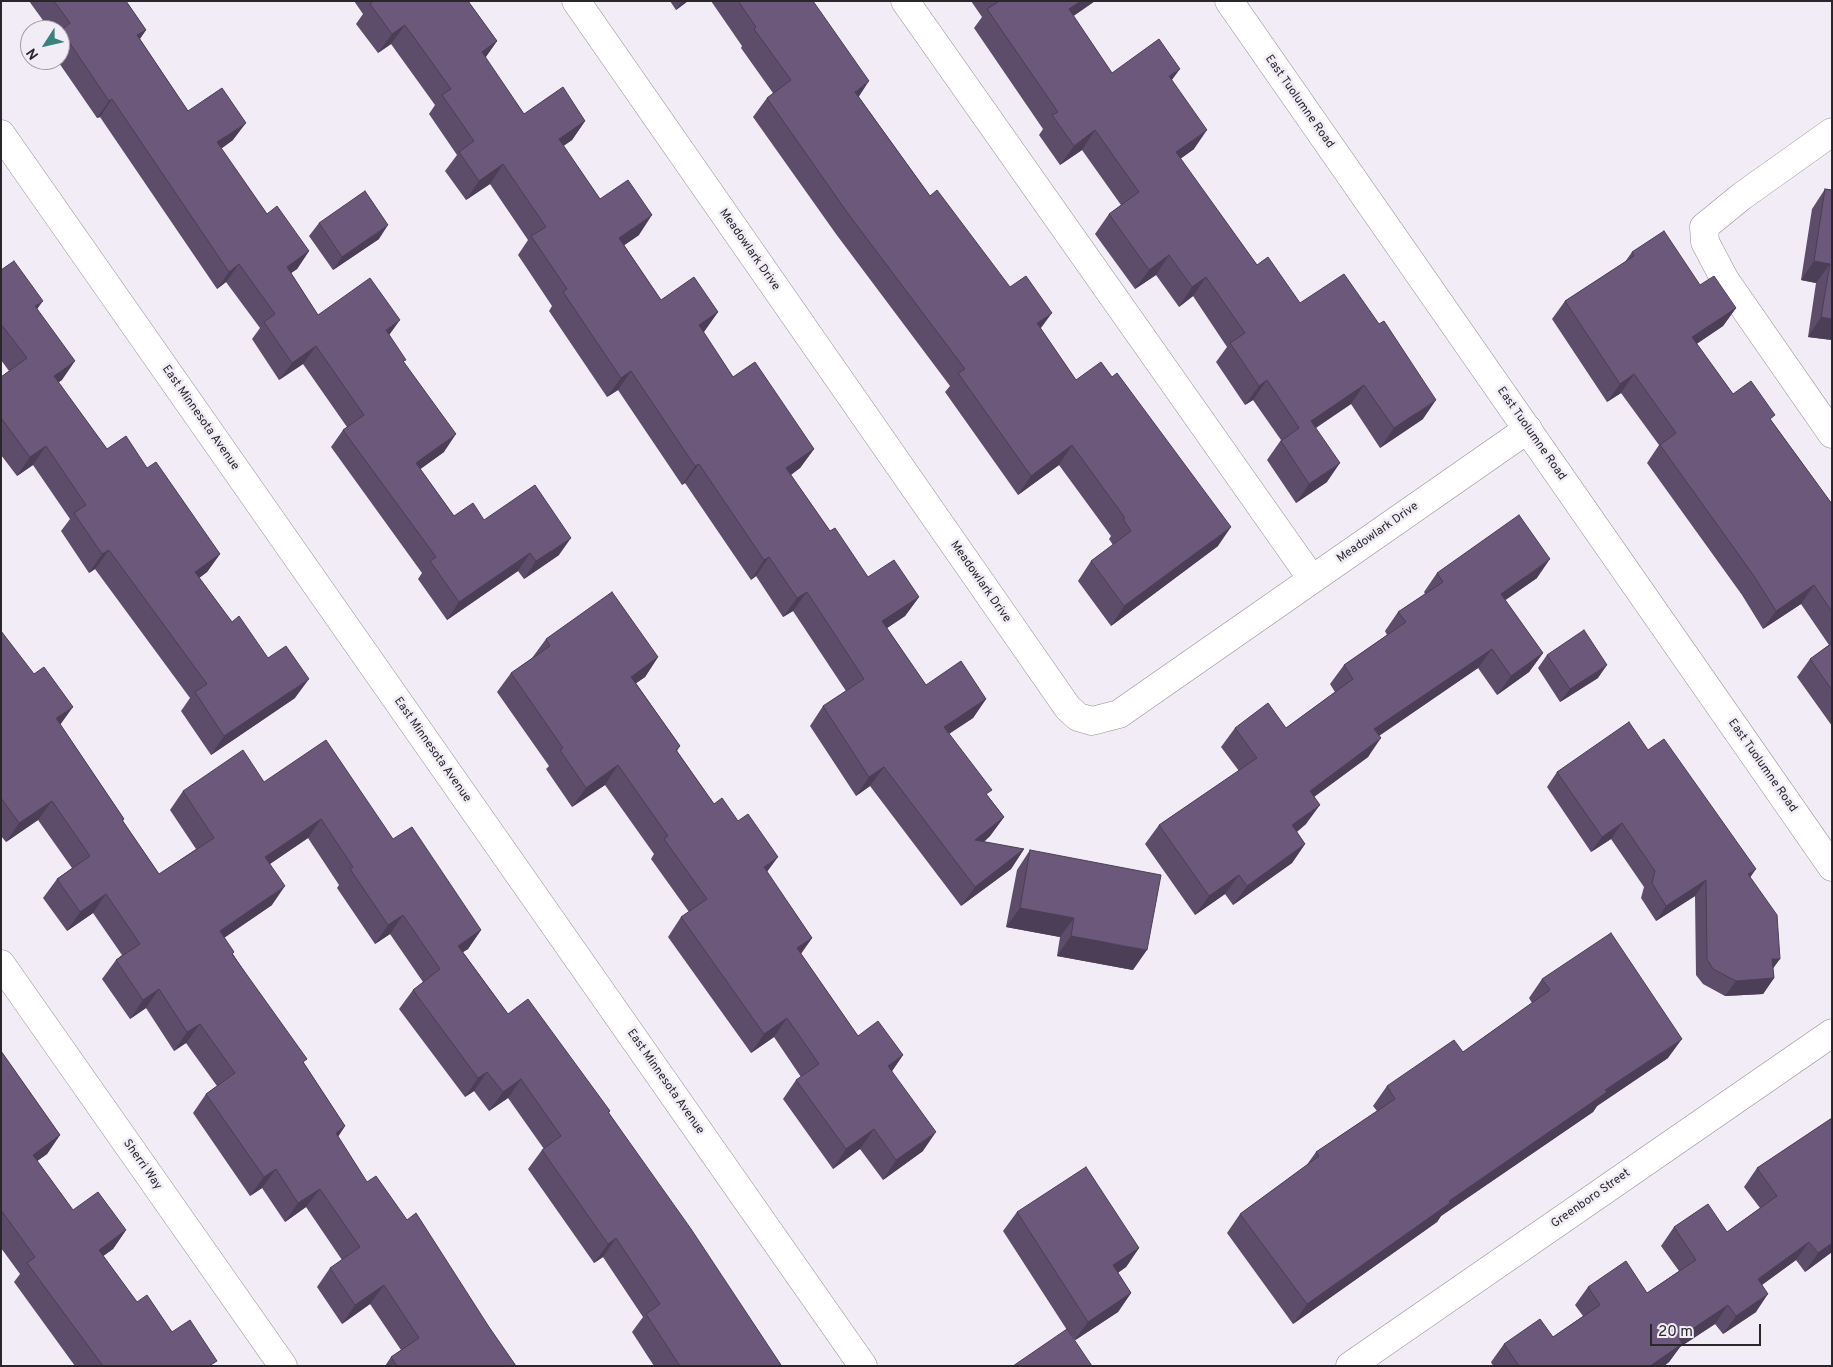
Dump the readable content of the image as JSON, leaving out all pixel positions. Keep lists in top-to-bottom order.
{
  "streets": {
    "street": [
      "East Tuolumne Road",
      "Meadowlark Drive",
      "East Minnesota Avenue",
      "Sherri Way",
      "Greenboro Street"
    ]
  },
  "crossings": [
    ["East Tuolumne Road", "Meadowlark Drive"]
  ],
  "scale_bar": "20 m",
  "north": "bottom left"
}
